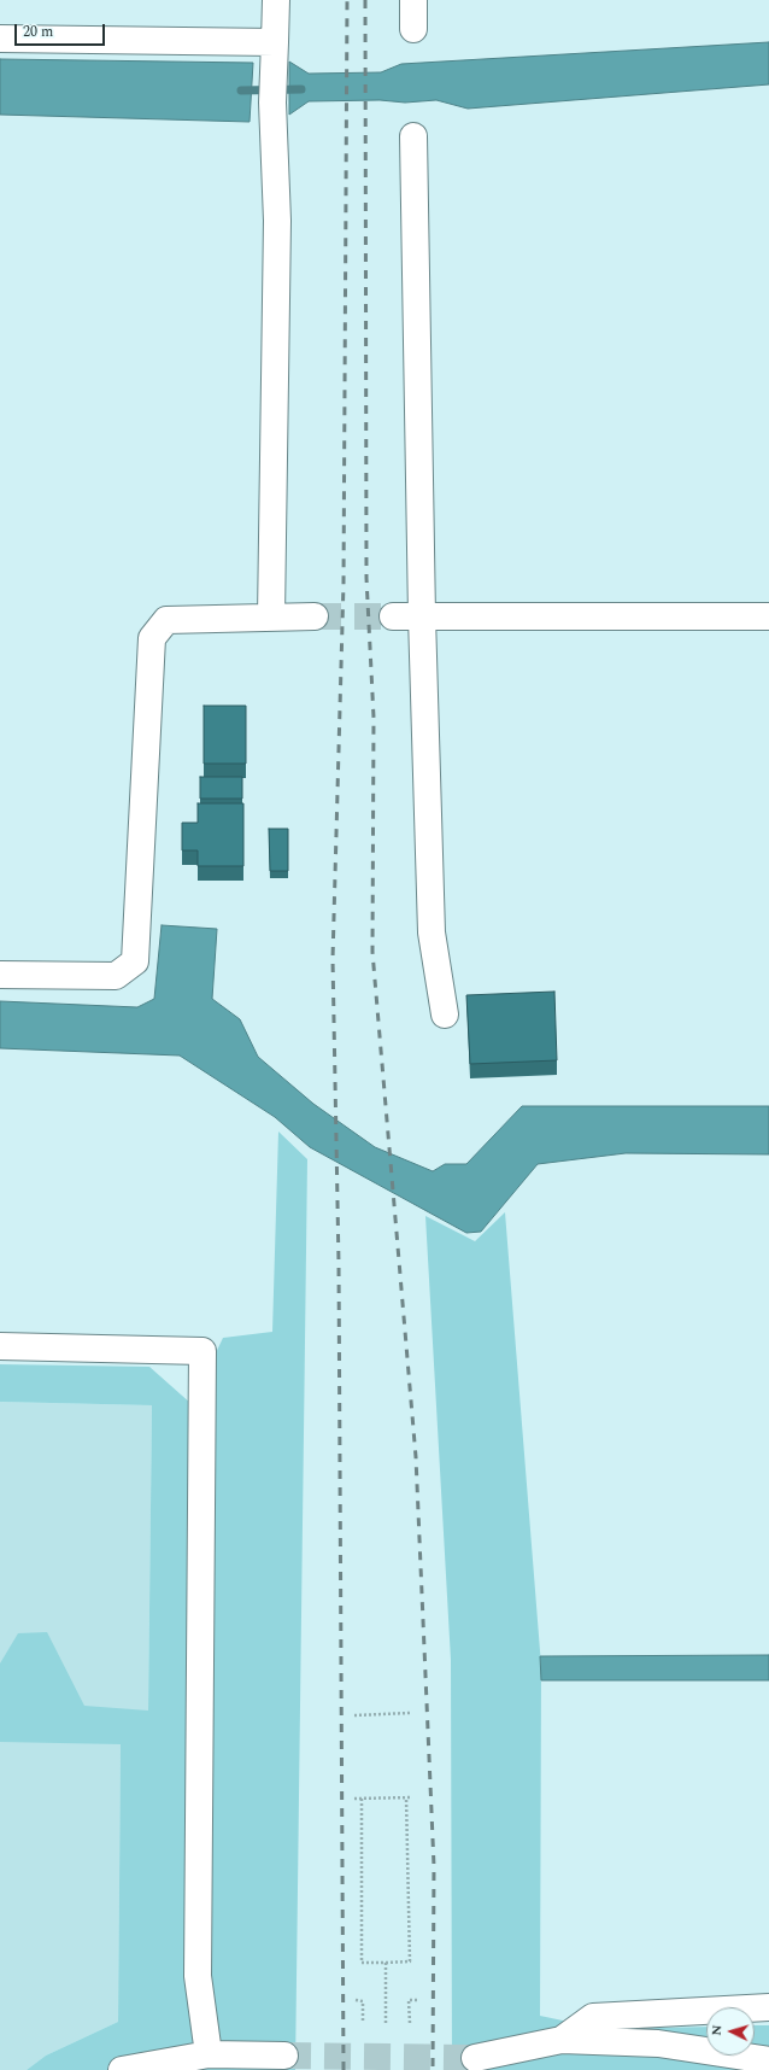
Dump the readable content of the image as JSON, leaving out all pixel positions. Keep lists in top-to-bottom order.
{
  "scale_bar": "20 m",
  "north": "left"
}
